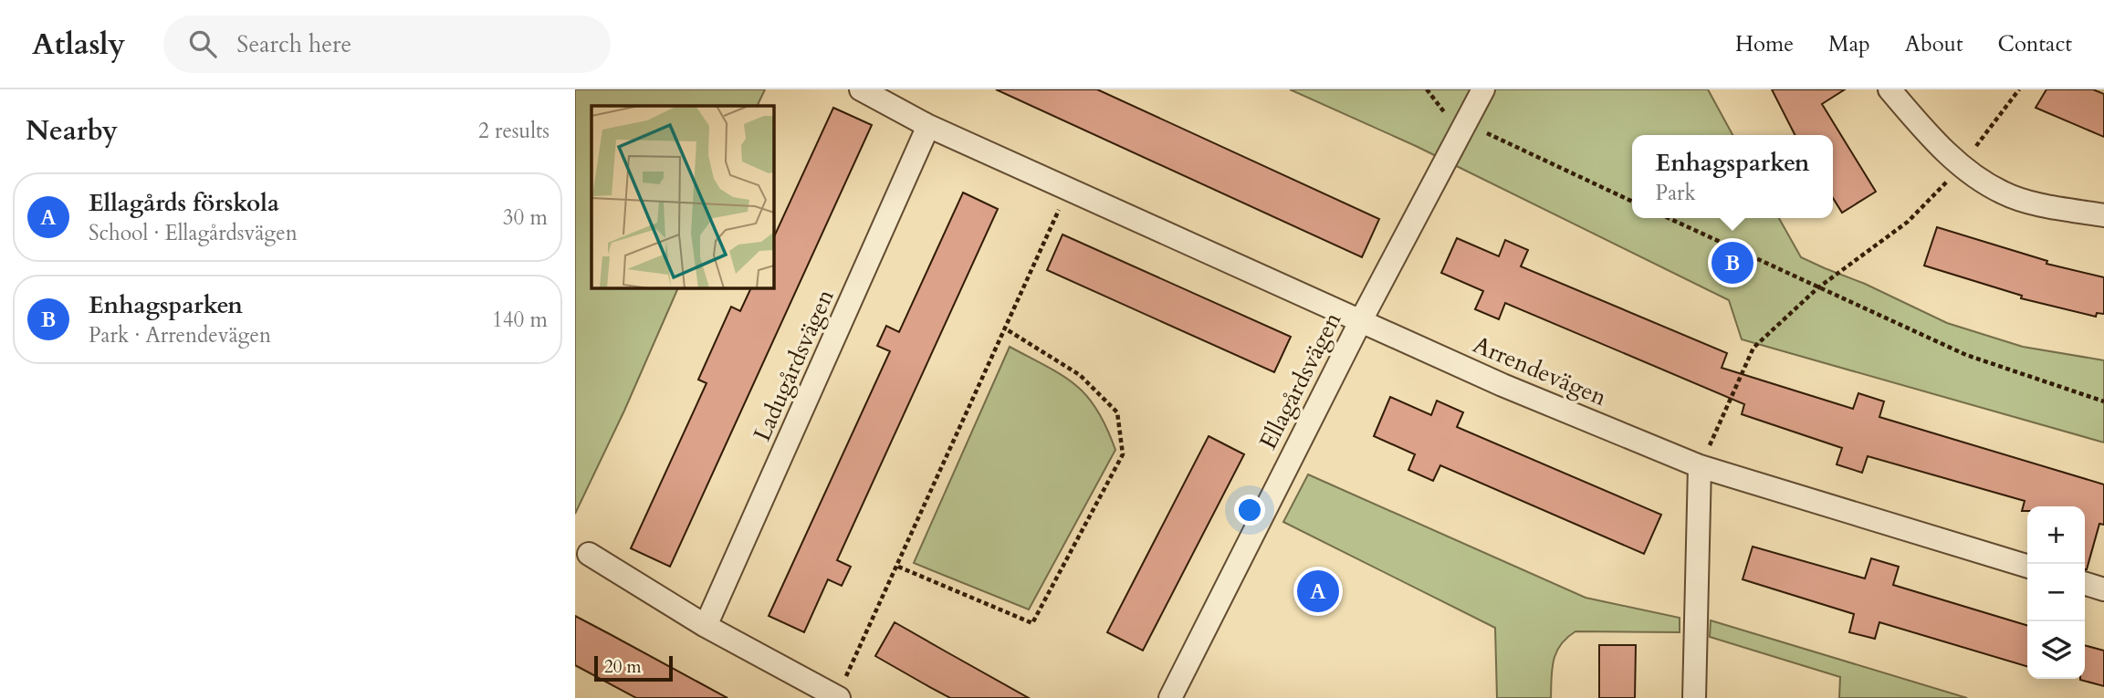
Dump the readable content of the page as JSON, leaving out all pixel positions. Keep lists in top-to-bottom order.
{
  "streets": {
    "street": ["Ladugårdsvägen", "Arrendevägen", "Ellagårdsvägen"]
  },
  "crossings": [
    ["Arrendevägen", "Ellagårdsvägen"]
  ],
  "scale_bar": "20 m",
  "page": {
    "header": "Atlasly",
    "search": "Search here",
    "nav": [
      "Home",
      "Map",
      "About",
      "Contact"
    ],
    "heading": ["Nearby", "2 results"],
    "popup": ["Enhagsparken", "Park"],
    "list": [
      {
        "mark": "A",
        "name": "Ellagårds förskola",
        "note": "School · Ellagårdsvägen",
        "value": "30 m"
      },
      {
        "mark": "B",
        "name": "Enhagsparken",
        "note": "Park · Arrendevägen",
        "value": "140 m"
      }
    ],
    "pins": ["B", "A"],
    "map_buttons": ["+", "−"],
    "scale": "20 m"
  }
}
